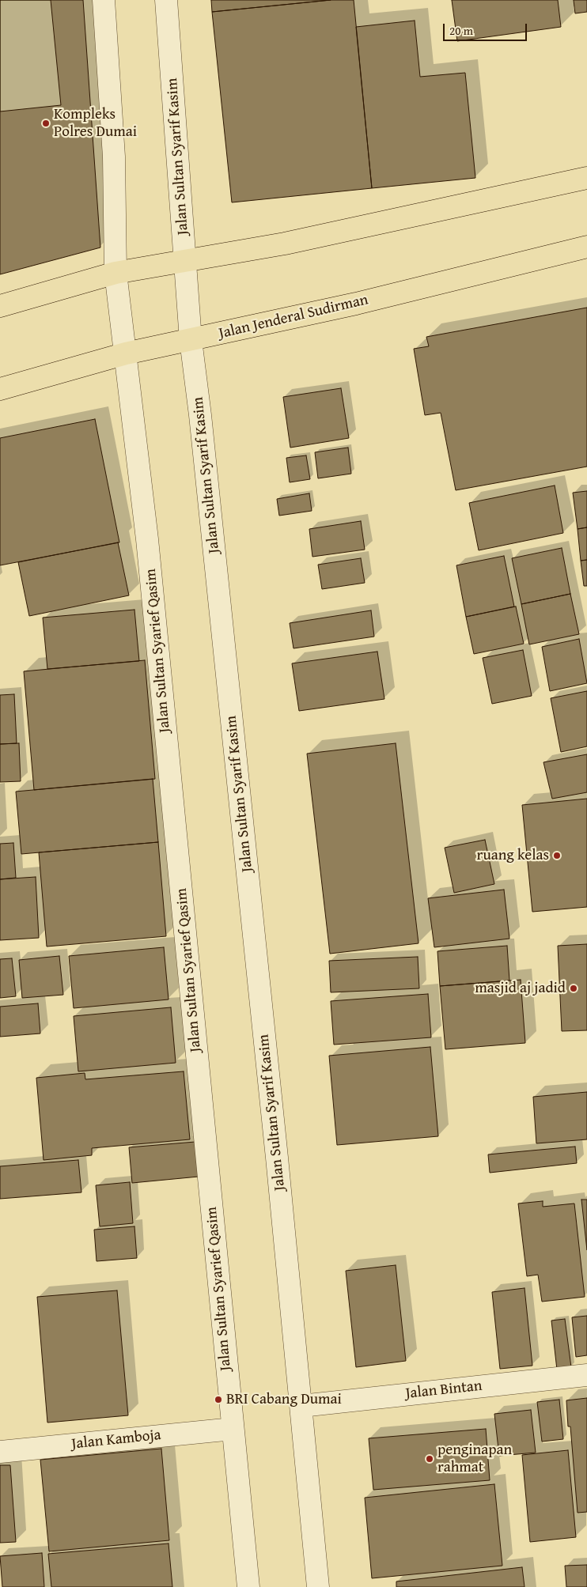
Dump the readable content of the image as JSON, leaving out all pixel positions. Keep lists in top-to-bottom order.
{
  "streets": {
    "main road": ["Jalan Jenderal Sudirman"],
    "street": [
      "Jalan Sultan Syarif Kasim",
      "Jalan Sultan Syarief Qasim",
      "Jalan Bintan",
      "Jalan Kamboja"
    ]
  },
  "crossings": [
    ["Jalan Sultan Syarif Kasim", "Jalan Jenderal Sudirman"],
    ["Jalan Sultan Syarif Kasim", "Jalan Bintan"],
    ["Jalan Jenderal Sudirman", "Jalan Sultan Syarief Qasim"],
    ["Jalan Sultan Syarief Qasim", "Jalan Kamboja"]
  ],
  "places": [
    "Kompleks Polres Dumai",
    "ruang kelas",
    "masjid aj jadid",
    "BRI Cabang Dumai",
    "penginapan rahmat"
  ],
  "scale_bar": "20 m"
}
